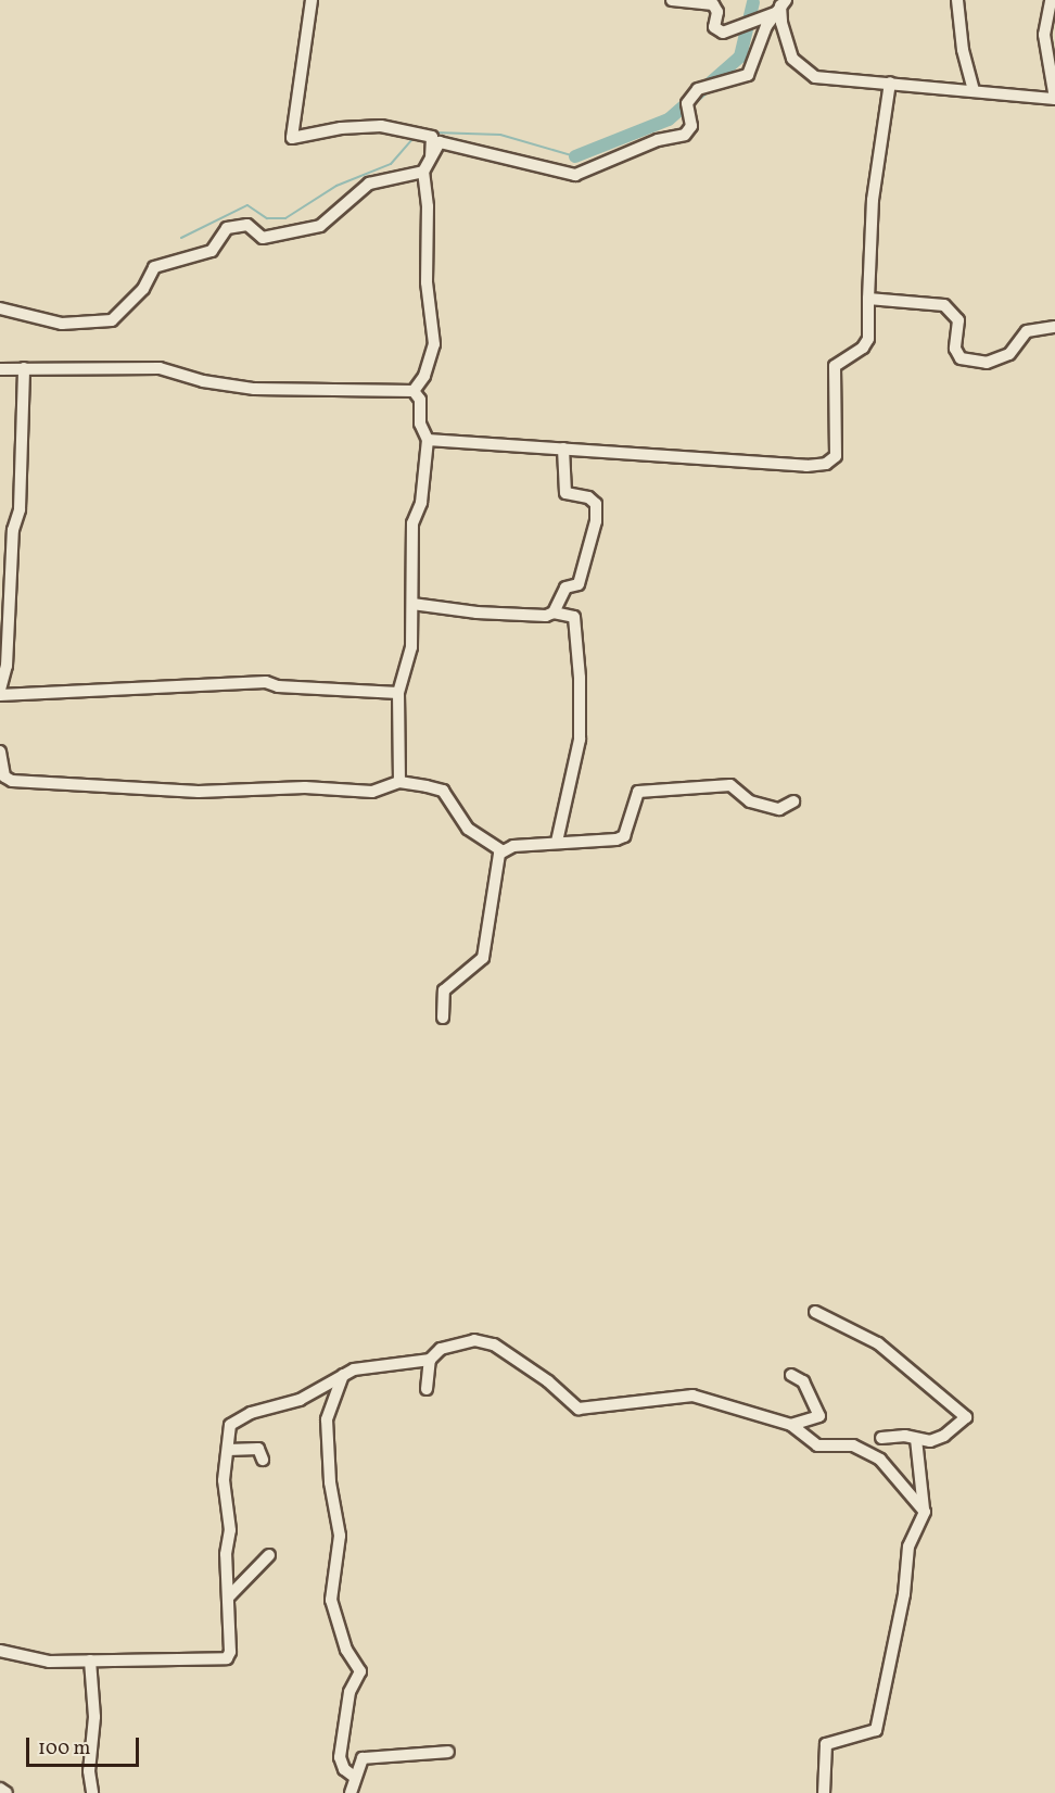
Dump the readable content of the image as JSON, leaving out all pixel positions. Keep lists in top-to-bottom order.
{
  "scale_bar": "100 m"
}
